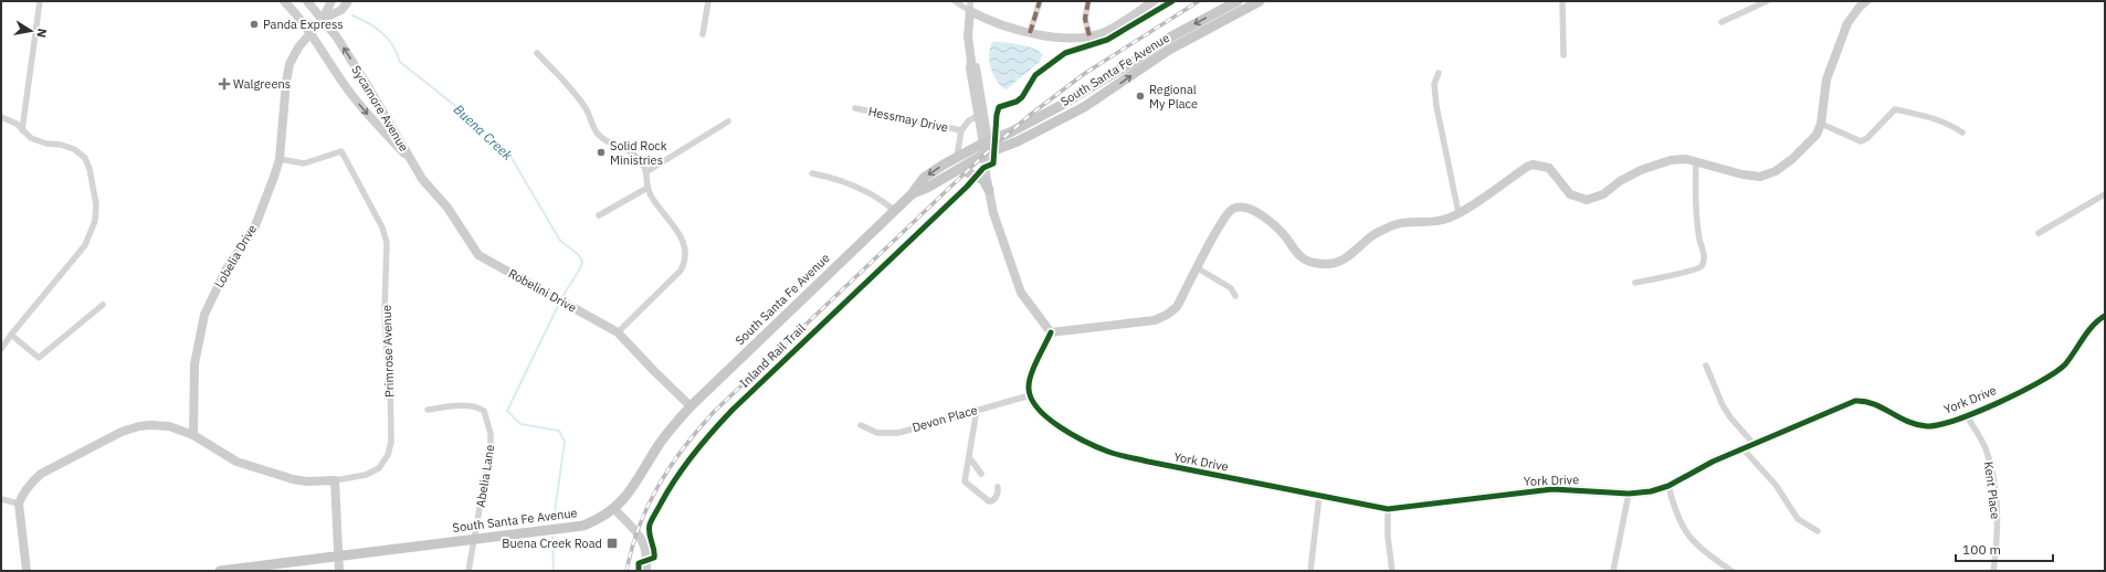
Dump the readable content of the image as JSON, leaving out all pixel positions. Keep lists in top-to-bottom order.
{
  "streets": {
    "main road": ["South Santa Fe Avenue"],
    "street": [
      "Sycamore Avenue",
      "Hessmay Drive",
      "Lobelia Drive",
      "Robelini Drive",
      "Primrose Avenue",
      "York Drive",
      "Devon Place",
      "Abelia Lane",
      "Kent Place"
    ],
    "cycle path": ["Inland Rail Trail"]
  },
  "crossings": [
    ["South Santa Fe Avenue", "Hessmay Drive"],
    ["South Santa Fe Avenue", "Robelini Drive"],
    ["South Santa Fe Avenue", "Abelia Lane"],
    ["Sycamore Avenue", "Lobelia Drive"],
    ["Sycamore Avenue", "Robelini Drive"],
    ["Lobelia Drive", "Primrose Avenue"],
    ["York Drive", "Devon Place"],
    ["York Drive", "Kent Place"]
  ],
  "water": ["Buena Creek"],
  "places": {
    "other": ["Panda Express", "Regional My Place", "Solid Rock Ministries"],
    "health": ["Walgreens"],
    "transit": ["Buena Creek Road"]
  },
  "scale_bar": "100 m",
  "north": "right"
}
